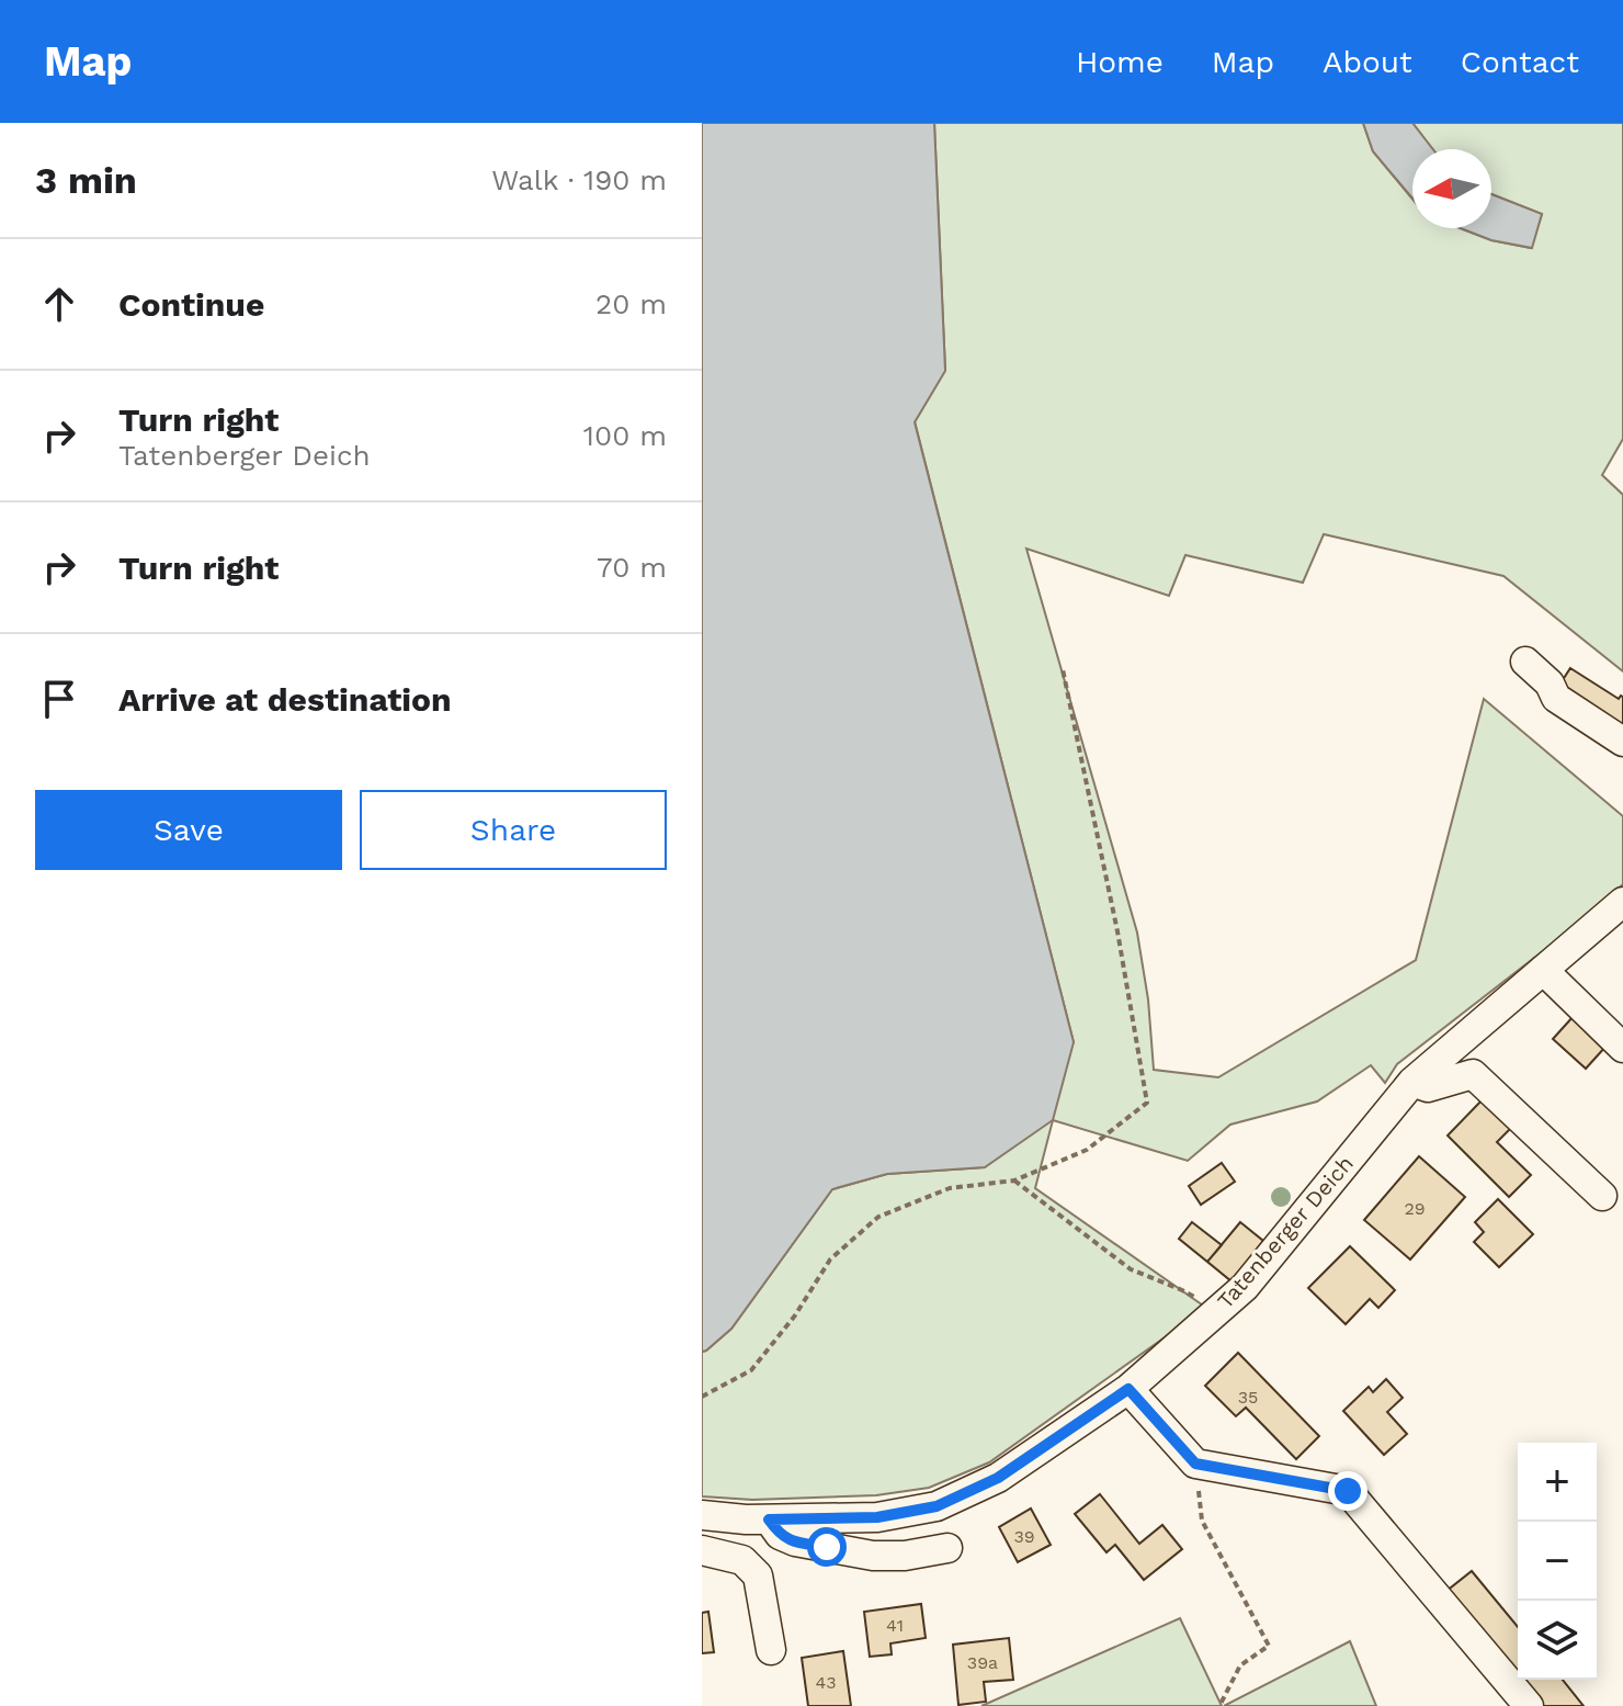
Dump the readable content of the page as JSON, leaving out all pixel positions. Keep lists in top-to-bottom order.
{
  "streets": {
    "street": ["Tatenberger Deich"]
  },
  "house_numbers": [
    "29",
    "35",
    "39",
    "41",
    "39a",
    "43"
  ],
  "north": "left",
  "page": {
    "header": "Map",
    "nav": [
      "Home",
      "Map",
      "About",
      "Contact"
    ],
    "heading": ["3 min", "Walk · 190 m"],
    "list": [
      ["Continue", "20 m"],
      ["Turn right", "Tatenberger Deich", "100 m"],
      ["Turn right", "70 m"],
      "Arrive at destination"
    ],
    "buttons": ["Save", "Share"],
    "map_buttons": ["+", "−"]
  }
}
